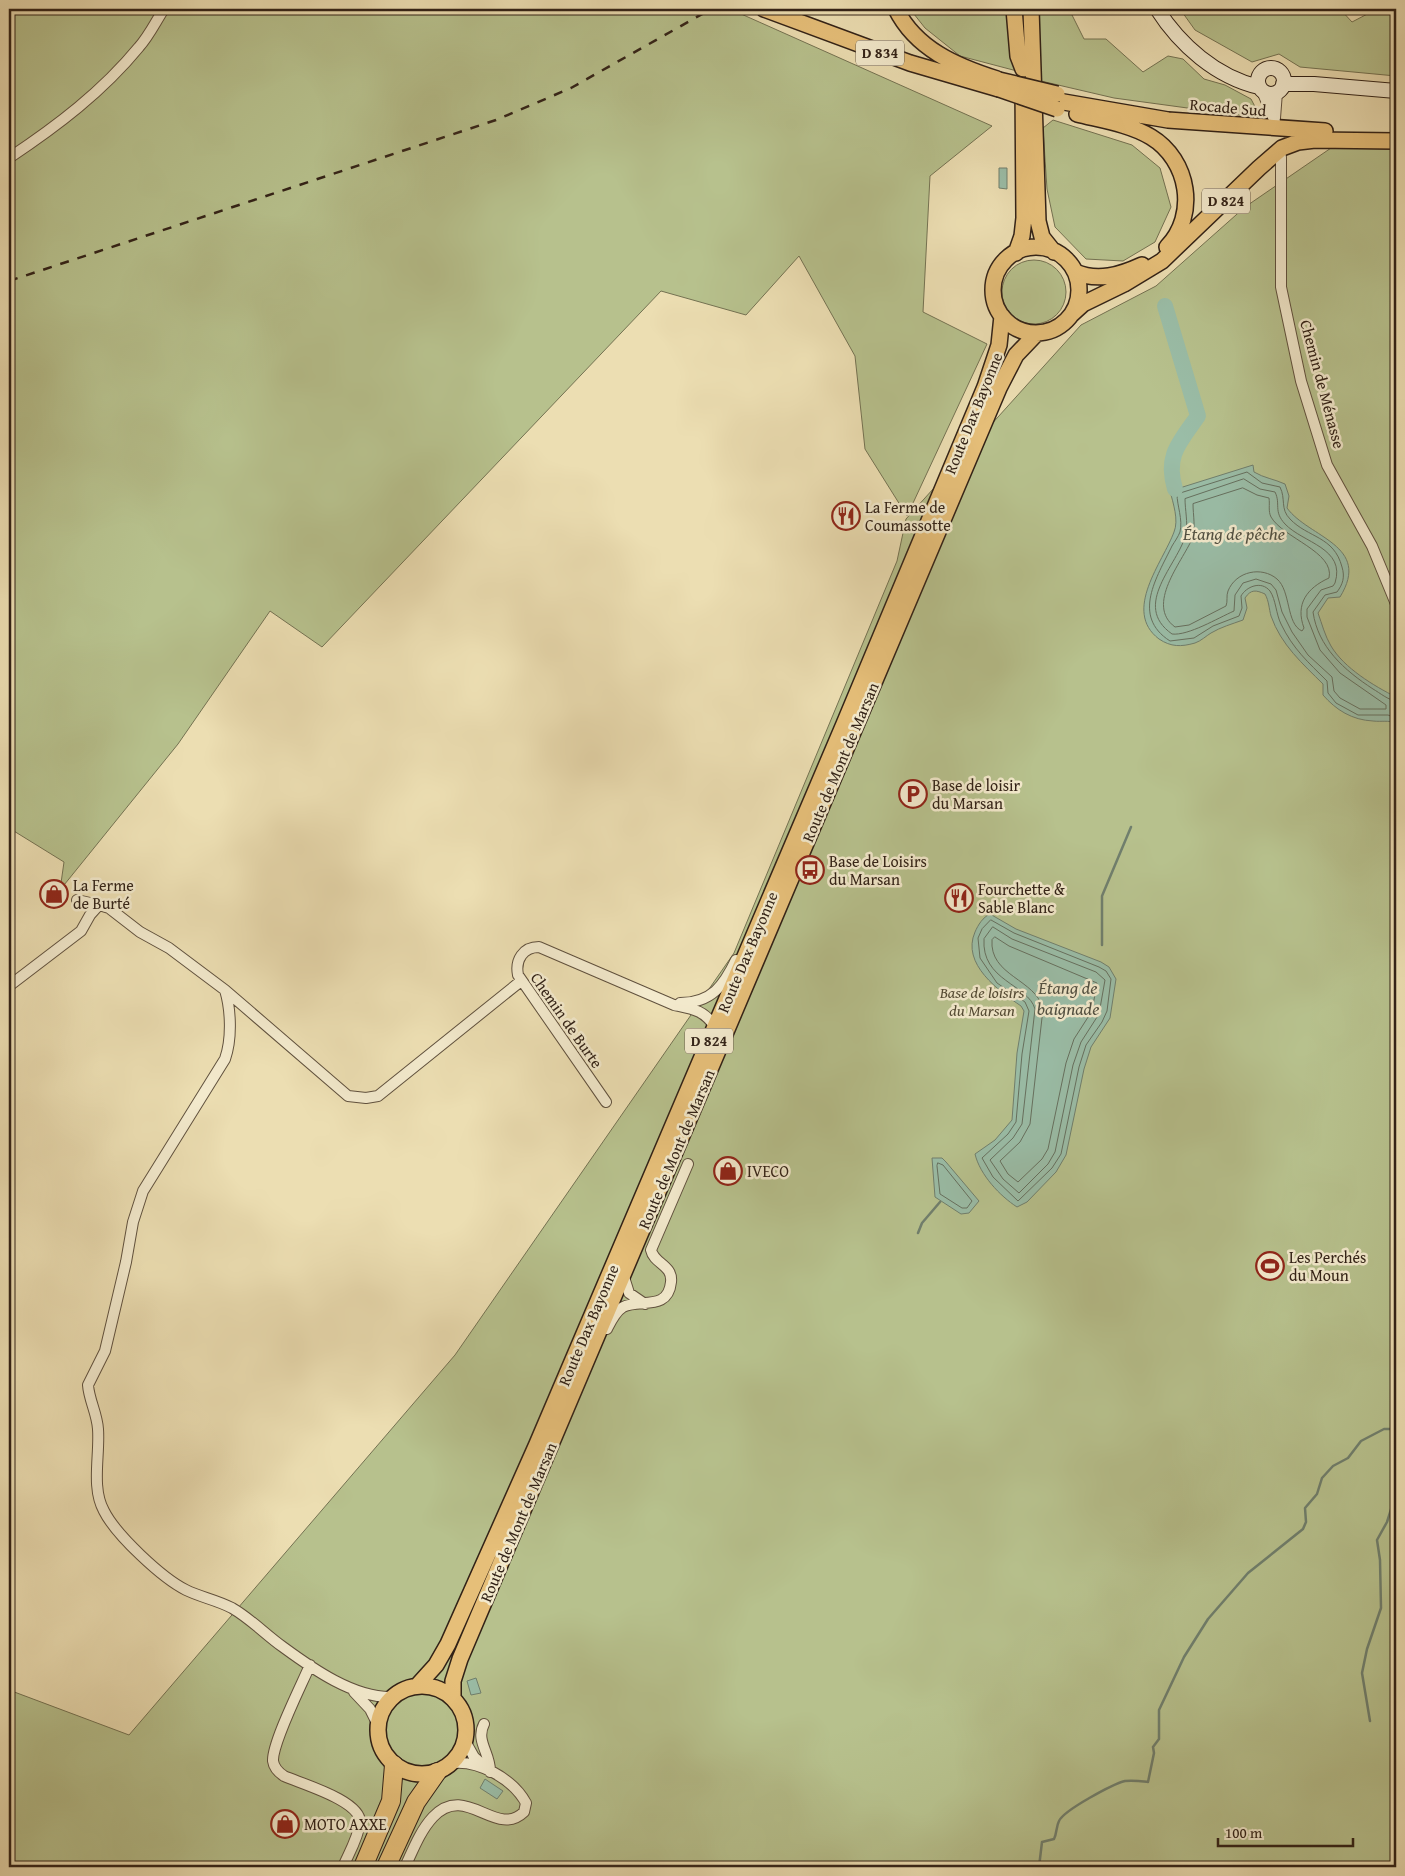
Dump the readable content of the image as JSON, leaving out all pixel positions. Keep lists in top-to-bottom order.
{
  "streets": {
    "main road": [
      "D 834",
      "Rocade Sud",
      "D 824",
      "Route Dax Bayonne",
      "Route de Mont de Marsan"
    ],
    "street": ["Chemin de Ménasse", "Chemin de Burte"]
  },
  "crossings": [
    ["D 834", "Rocade Sud"],
    ["D 824", "Route Dax Bayonne"],
    ["D 824", "Route de Mont de Marsan"],
    ["Route Dax Bayonne", "Route de Mont de Marsan"],
    ["Route Dax Bayonne", "Chemin de Burte"]
  ],
  "water": ["Étang de pêche", "Étang de baignade"],
  "parks": ["Base de loisirs du Marsan"],
  "places": {
    "restaurant": ["La Ferme de Coumassotte", "Fourchette & Sable Blanc"],
    "parking": ["Base de loisir du Marsan"],
    "bus stop": ["Base de Loisirs du Marsan"],
    "shop": ["La Ferme de Burté", "IVECO", "MOTO AXXE"],
    "sports": ["Les Perchés du Moun"]
  },
  "scale_bar": "100 m"
}
